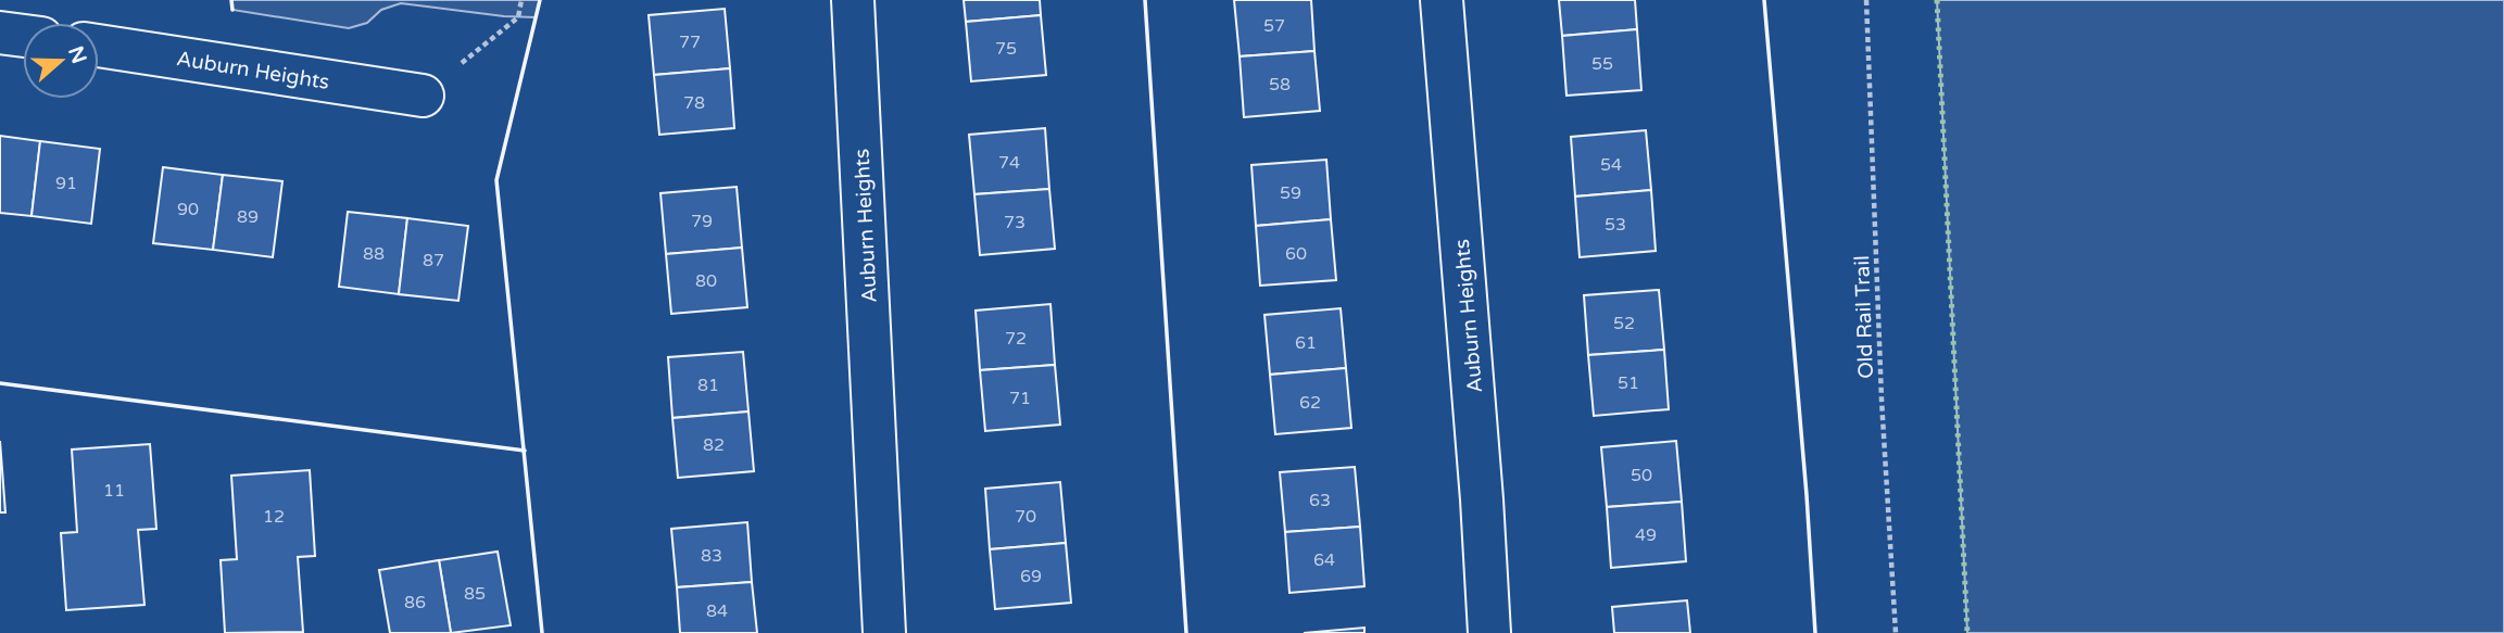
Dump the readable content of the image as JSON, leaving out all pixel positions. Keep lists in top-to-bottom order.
{
  "streets": {
    "street": ["Auburn Heights"],
    "path": ["Old Rail Trail"]
  },
  "house_numbers": [
    "57",
    "77",
    "75",
    "55",
    "58",
    "78",
    "74",
    "54",
    "91",
    "59",
    "90",
    "89",
    "79",
    "73",
    "53",
    "88",
    "60",
    "87",
    "80",
    "52",
    "72",
    "61",
    "51",
    "81",
    "71",
    "62",
    "82",
    "50",
    "11",
    "63",
    "12",
    "70",
    "49",
    "83",
    "64",
    "69",
    "85",
    "86",
    "84"
  ],
  "north": "right"
}
